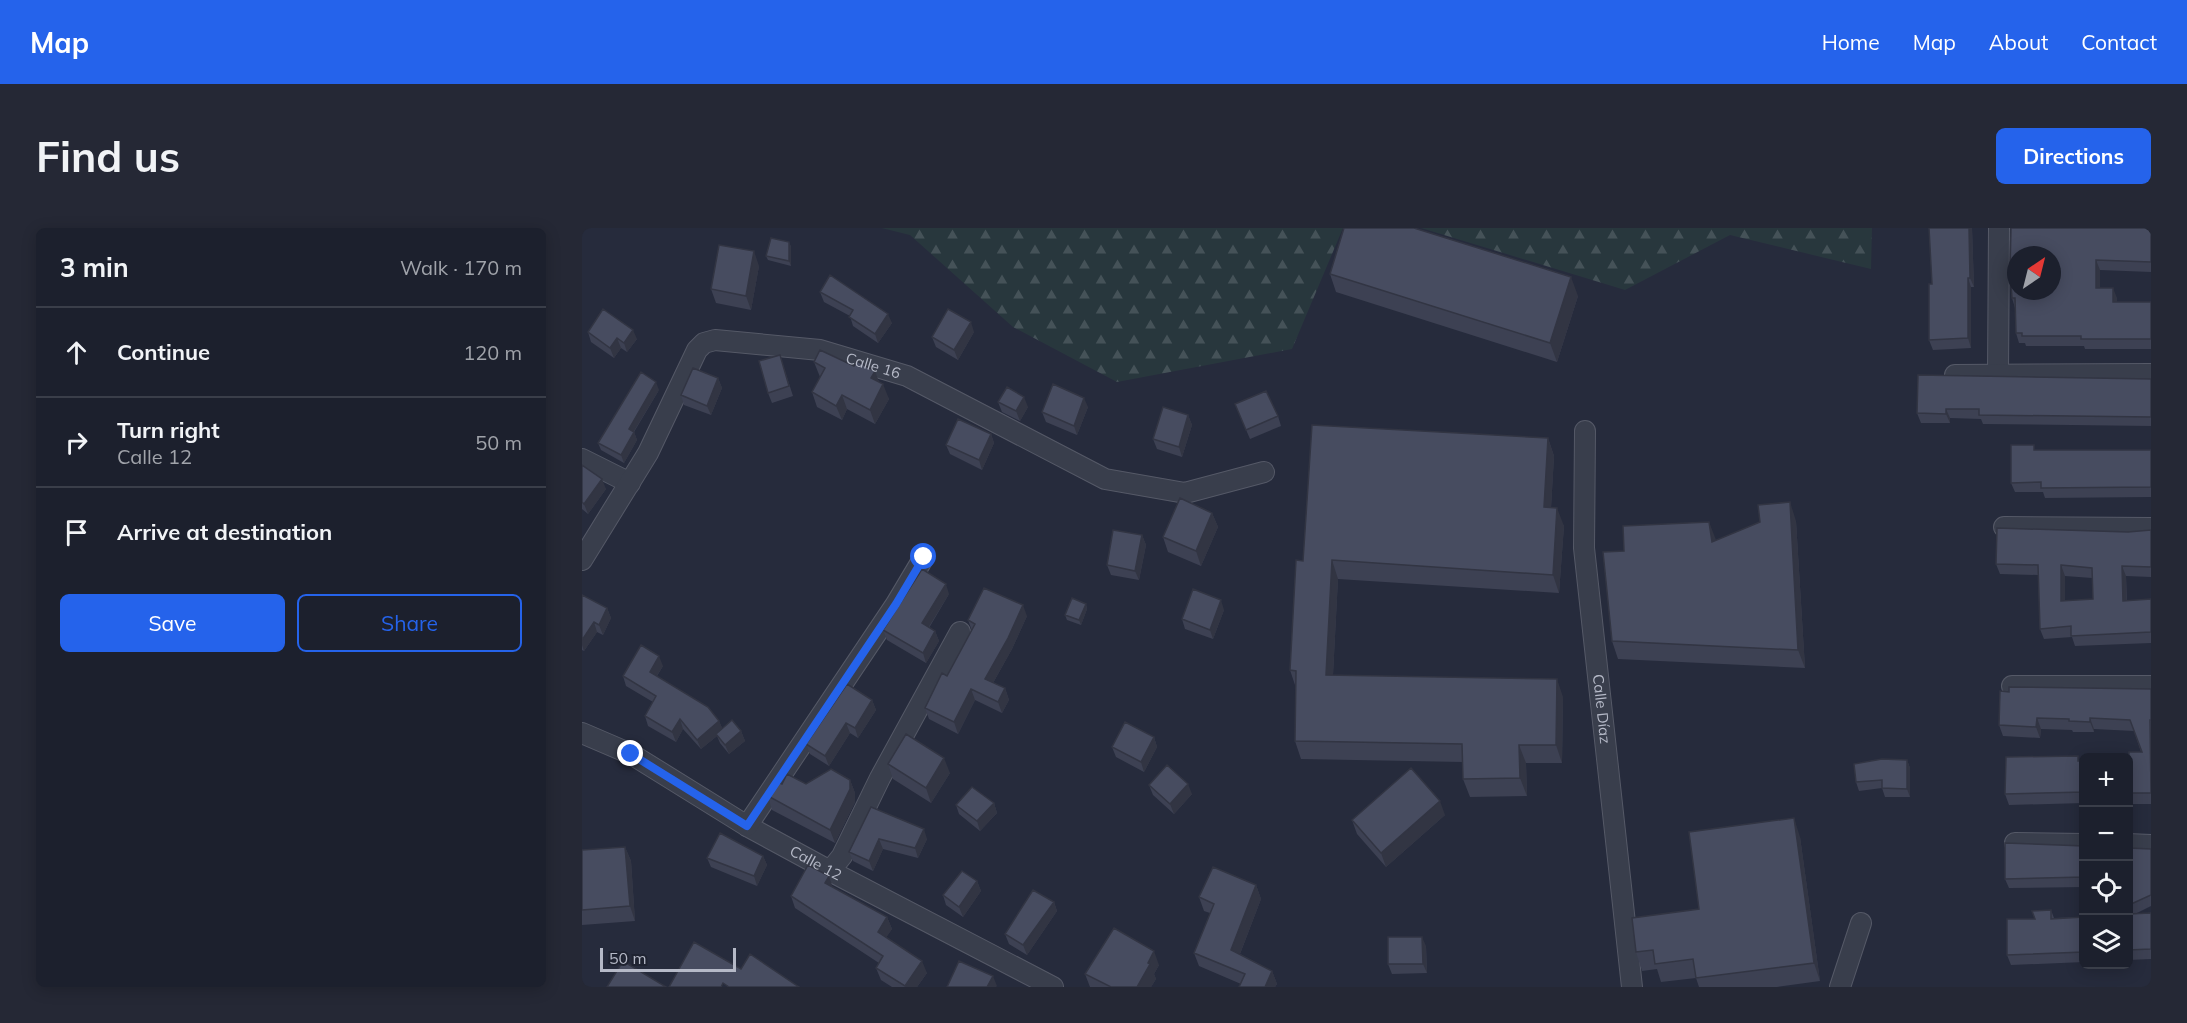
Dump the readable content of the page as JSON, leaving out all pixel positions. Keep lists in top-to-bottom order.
{
  "streets": {
    "street": ["Calle 16", "Calle Díaz", "Calle 12"]
  },
  "scale_bar": "50 m",
  "north": "top right",
  "page": {
    "header": "Map",
    "nav": [
      "Home",
      "Map",
      "About",
      "Contact"
    ],
    "buttons": [
      "Directions",
      ["Save", "Share"]
    ],
    "title": "Find us",
    "heading": ["3 min", "Walk · 170 m"],
    "list": [
      ["Continue", "120 m"],
      ["Turn right", "Calle 12", "50 m"],
      "Arrive at destination"
    ],
    "map_buttons": ["+", "−"],
    "scale": "50 m"
  }
}
